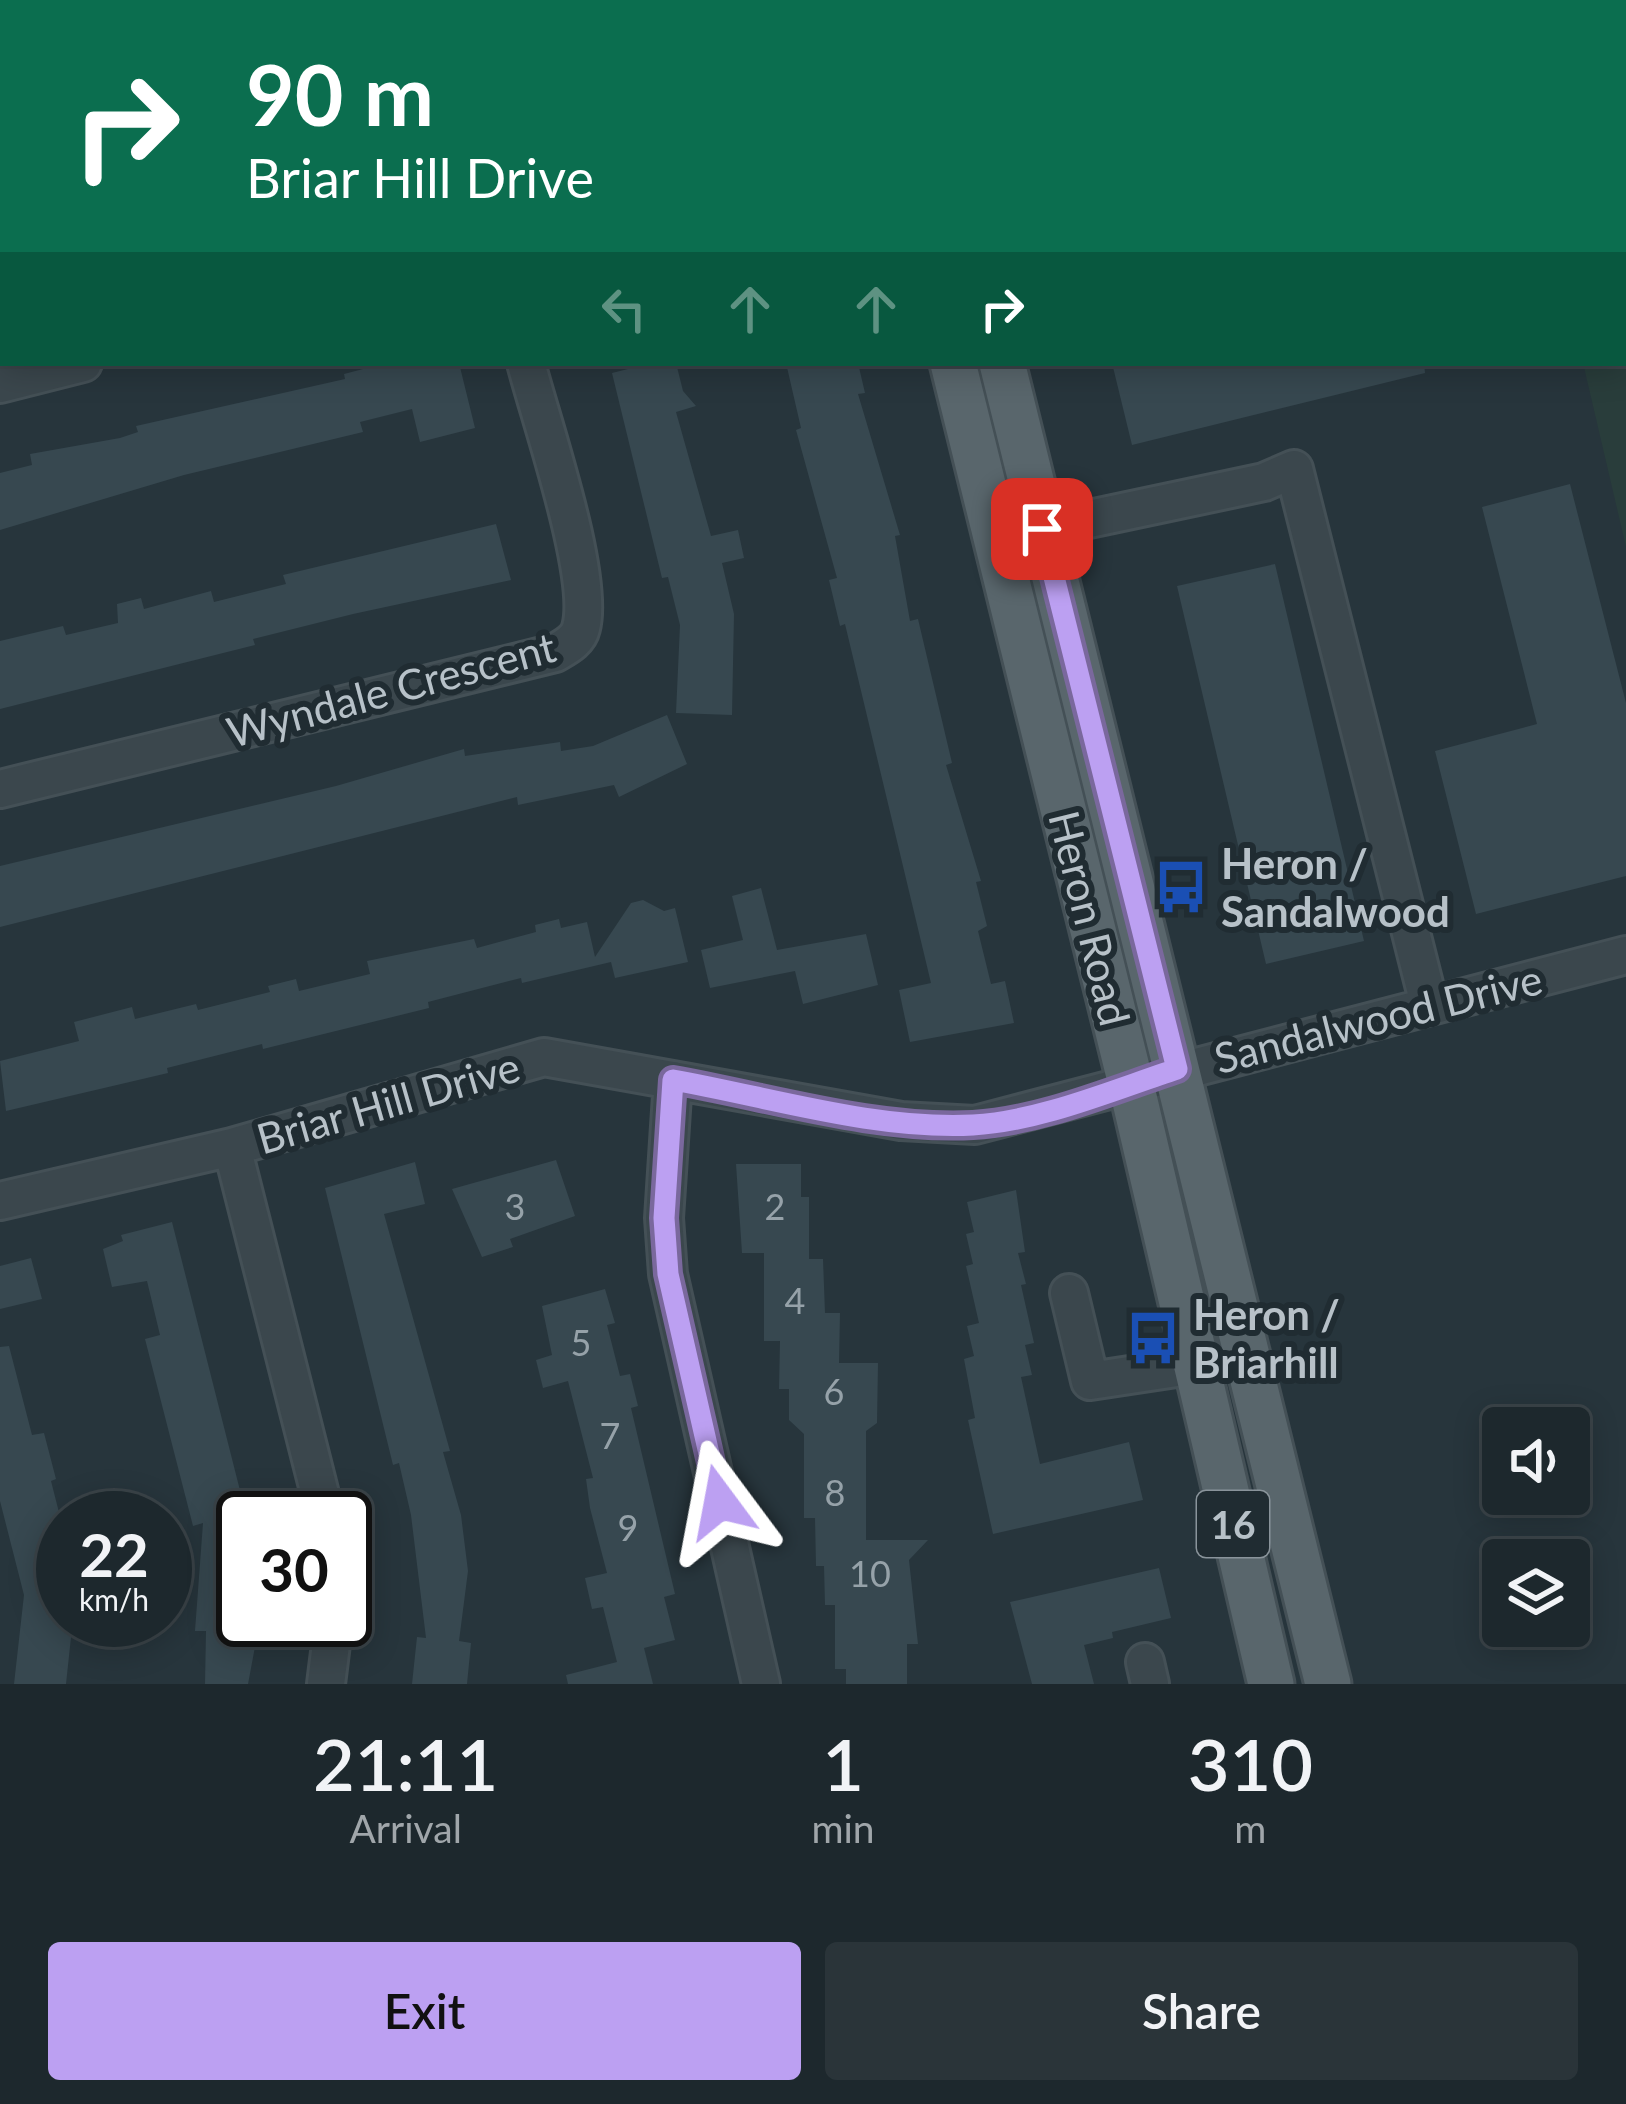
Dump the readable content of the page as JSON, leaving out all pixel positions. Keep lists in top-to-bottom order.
{
  "streets": {
    "main road": ["Heron Road", "16"],
    "street": ["Wyndale Crescent", "Sandalwood Drive", "Briar Hill Drive"]
  },
  "crossings": [
    ["Heron Road", "Sandalwood Drive"],
    ["Heron Road", "Briar Hill Drive"],
    ["Sandalwood Drive", "Briar Hill Drive"]
  ],
  "places": {
    "bus stop": ["Heron / Sandalwood", "Heron / Briarhill"]
  },
  "house_numbers": [
    "3",
    "2",
    "4",
    "5",
    "6",
    "7",
    "8",
    "9",
    "10"
  ],
  "page": {
    "turn": ["90 m", "Briar Hill Drive"],
    "speed": "22 km/h",
    "limit": "30",
    "eta": [
      "21:11",
      "Arrival",
      "1",
      "min",
      "310",
      "m"
    ],
    "buttons": ["Exit", "Share"]
  }
}
